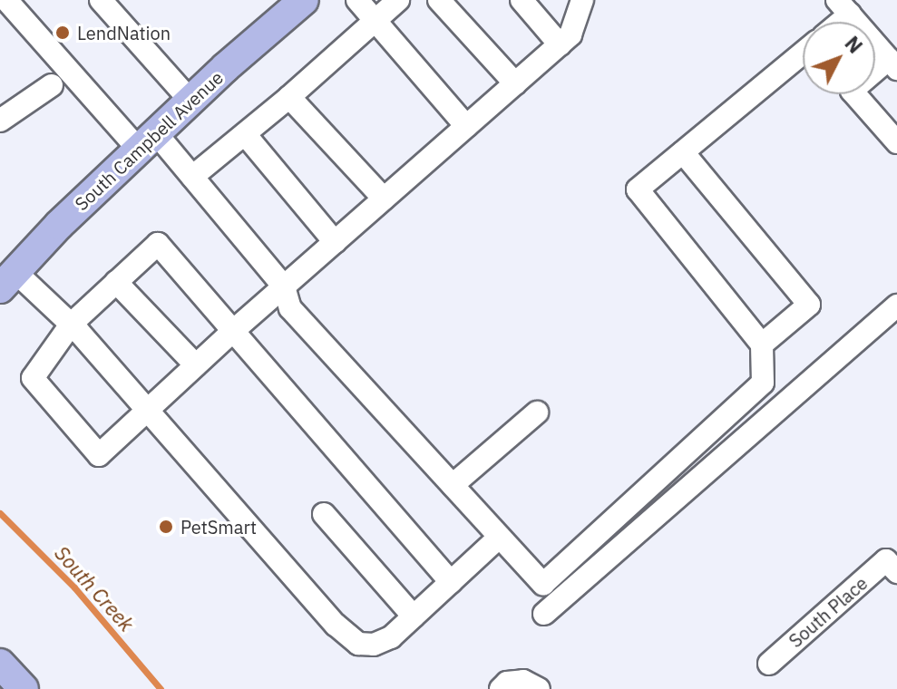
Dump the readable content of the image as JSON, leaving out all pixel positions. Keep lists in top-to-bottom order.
{
  "streets": {
    "main road": ["South Campbell Avenue"],
    "street": ["South Place"]
  },
  "water": ["South Creek"],
  "places": ["LendNation", "PetSmart"],
  "north": "top right"
}
